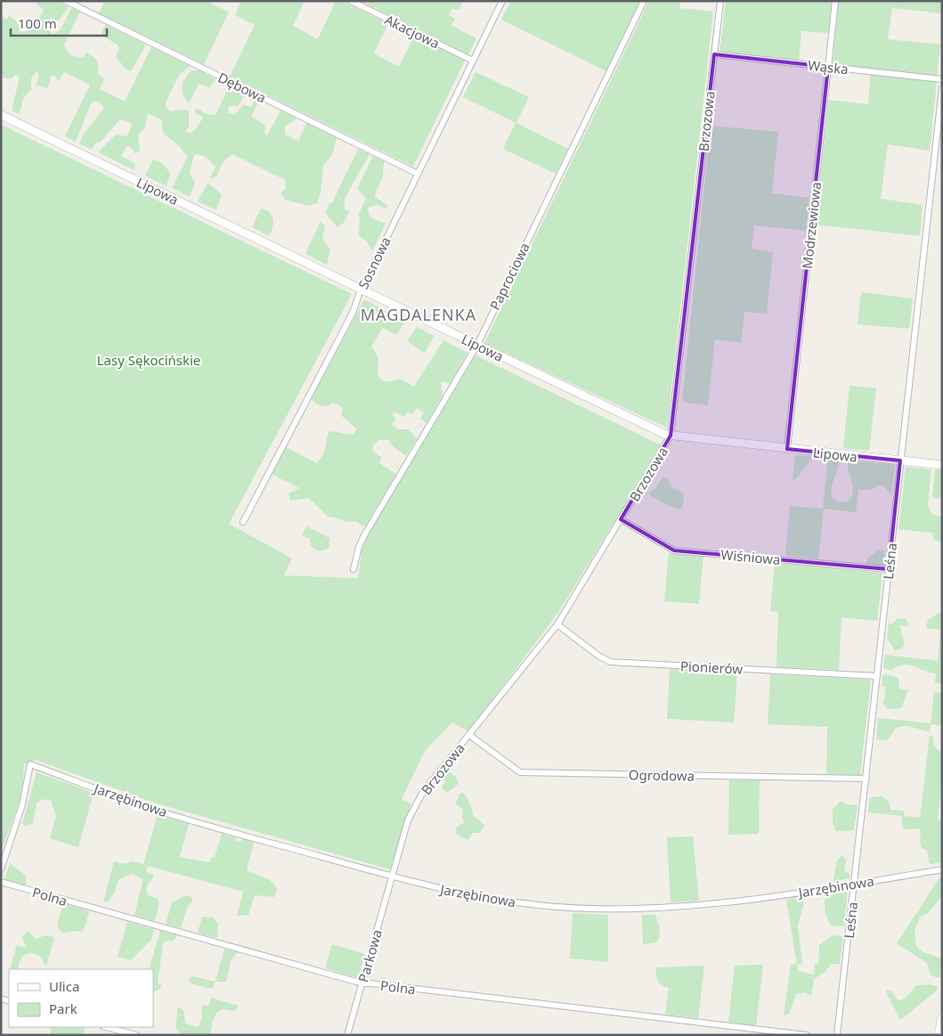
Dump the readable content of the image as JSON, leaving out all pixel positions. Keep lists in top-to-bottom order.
{
  "streets": {
    "street": [
      "Akacjowa",
      "Wąska",
      "Dębowa",
      "Brzozowa",
      "Lipowa",
      "Modrzewiowa",
      "Sosnowa",
      "Paprociowa",
      "Wiśniowa",
      "Leśna",
      "Pionierów",
      "Ogrodowa",
      "Jarzębinowa",
      "Polna",
      "Parkowa"
    ]
  },
  "crossings": [
    ["Akacjowa", "Sosnowa"],
    ["Wąska", "Brzozowa"],
    ["Wąska", "Modrzewiowa"],
    ["Dębowa", "Sosnowa"],
    ["Brzozowa", "Lipowa"],
    ["Brzozowa", "Wiśniowa"],
    ["Brzozowa", "Pionierów"],
    ["Brzozowa", "Ogrodowa"],
    ["Brzozowa", "Jarzębinowa"],
    ["Brzozowa", "Parkowa"],
    ["Lipowa", "Modrzewiowa"],
    ["Lipowa", "Sosnowa"],
    ["Lipowa", "Paprociowa"],
    ["Lipowa", "Leśna"],
    ["Wiśniowa", "Leśna"],
    ["Leśna", "Pionierów"],
    ["Leśna", "Ogrodowa"],
    ["Leśna", "Jarzębinowa"],
    ["Jarzębinowa", "Parkowa"],
    ["Polna", "Parkowa"]
  ],
  "districts": ["MAGDALENKA"],
  "parks": ["Lasy Sękocińskie"],
  "legend": ["Ulica", "Park"],
  "scale_bar": "100 m"
}
